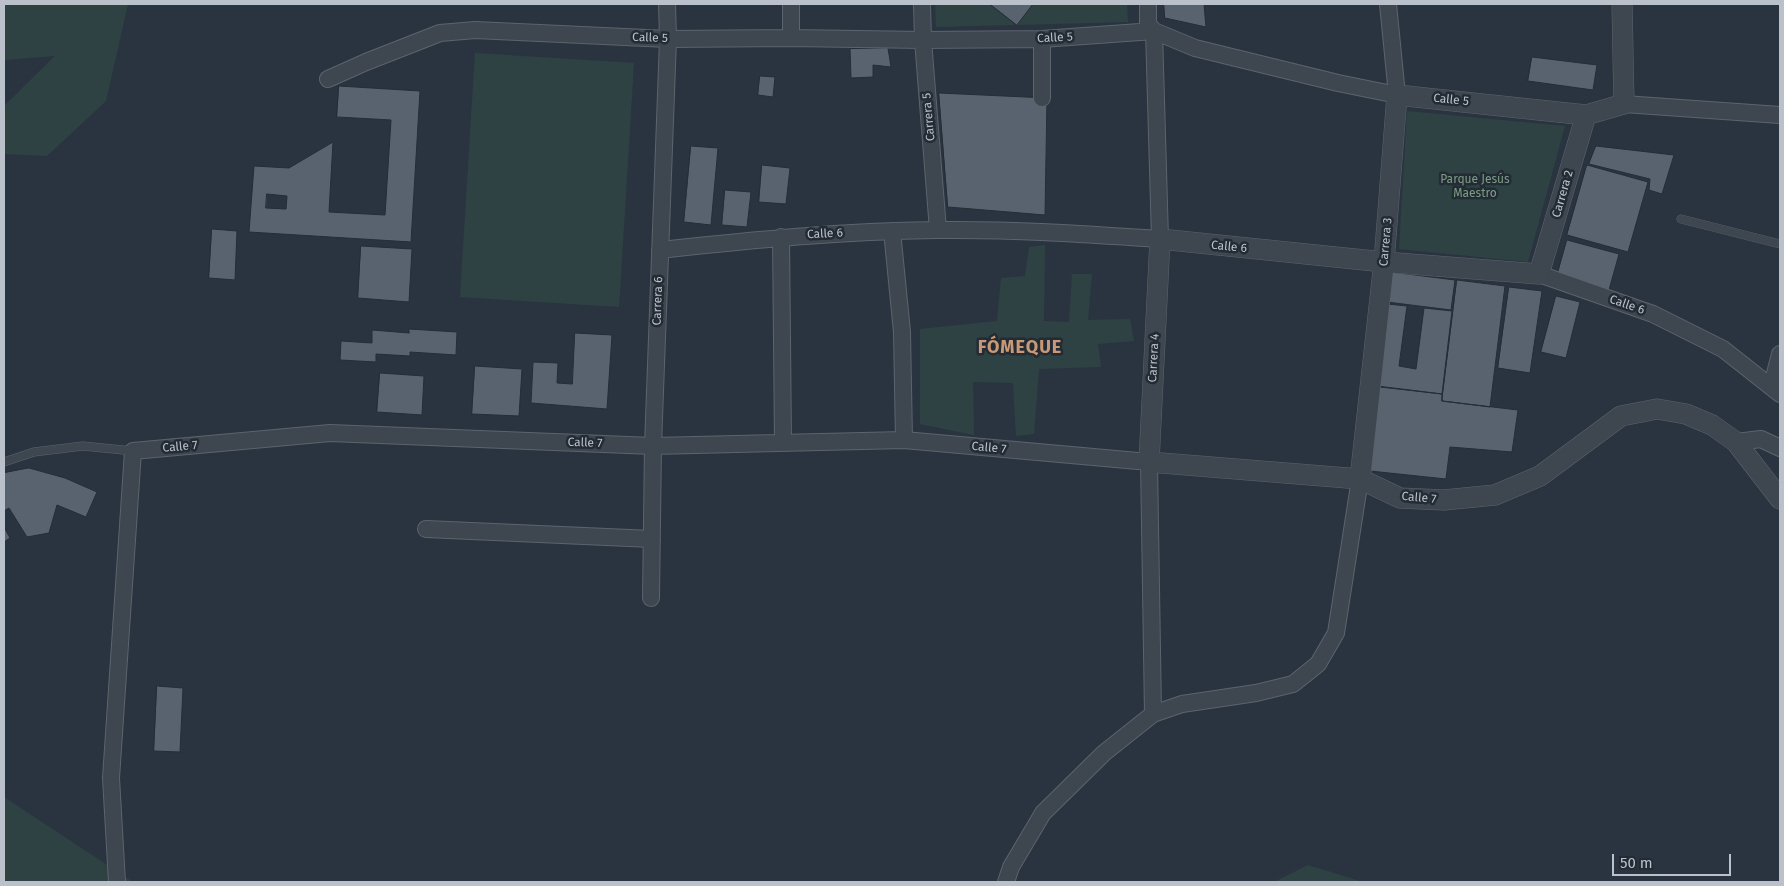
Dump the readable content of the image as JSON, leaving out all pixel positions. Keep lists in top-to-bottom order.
{
  "streets": {
    "street": [
      "Calle 5",
      "Carrera 5",
      "Carrera 2",
      "Calle 6",
      "Carrera 3",
      "Carrera 6",
      "Carrera 4",
      "Calle 7"
    ]
  },
  "crossings": [
    ["Calle 5", "Carrera 5"],
    ["Calle 5", "Carrera 2"],
    ["Calle 5", "Carrera 3"],
    ["Calle 5", "Carrera 6"],
    ["Calle 5", "Carrera 4"],
    ["Carrera 5", "Calle 6"],
    ["Carrera 2", "Calle 6"],
    ["Calle 6", "Carrera 3"],
    ["Calle 6", "Carrera 6"],
    ["Calle 6", "Carrera 4"],
    ["Carrera 3", "Calle 7"],
    ["Carrera 6", "Calle 7"],
    ["Carrera 4", "Calle 7"]
  ],
  "districts": ["FÓMEQUE"],
  "parks": ["Parque Jesús Maestro"],
  "scale_bar": "50 m"
}
